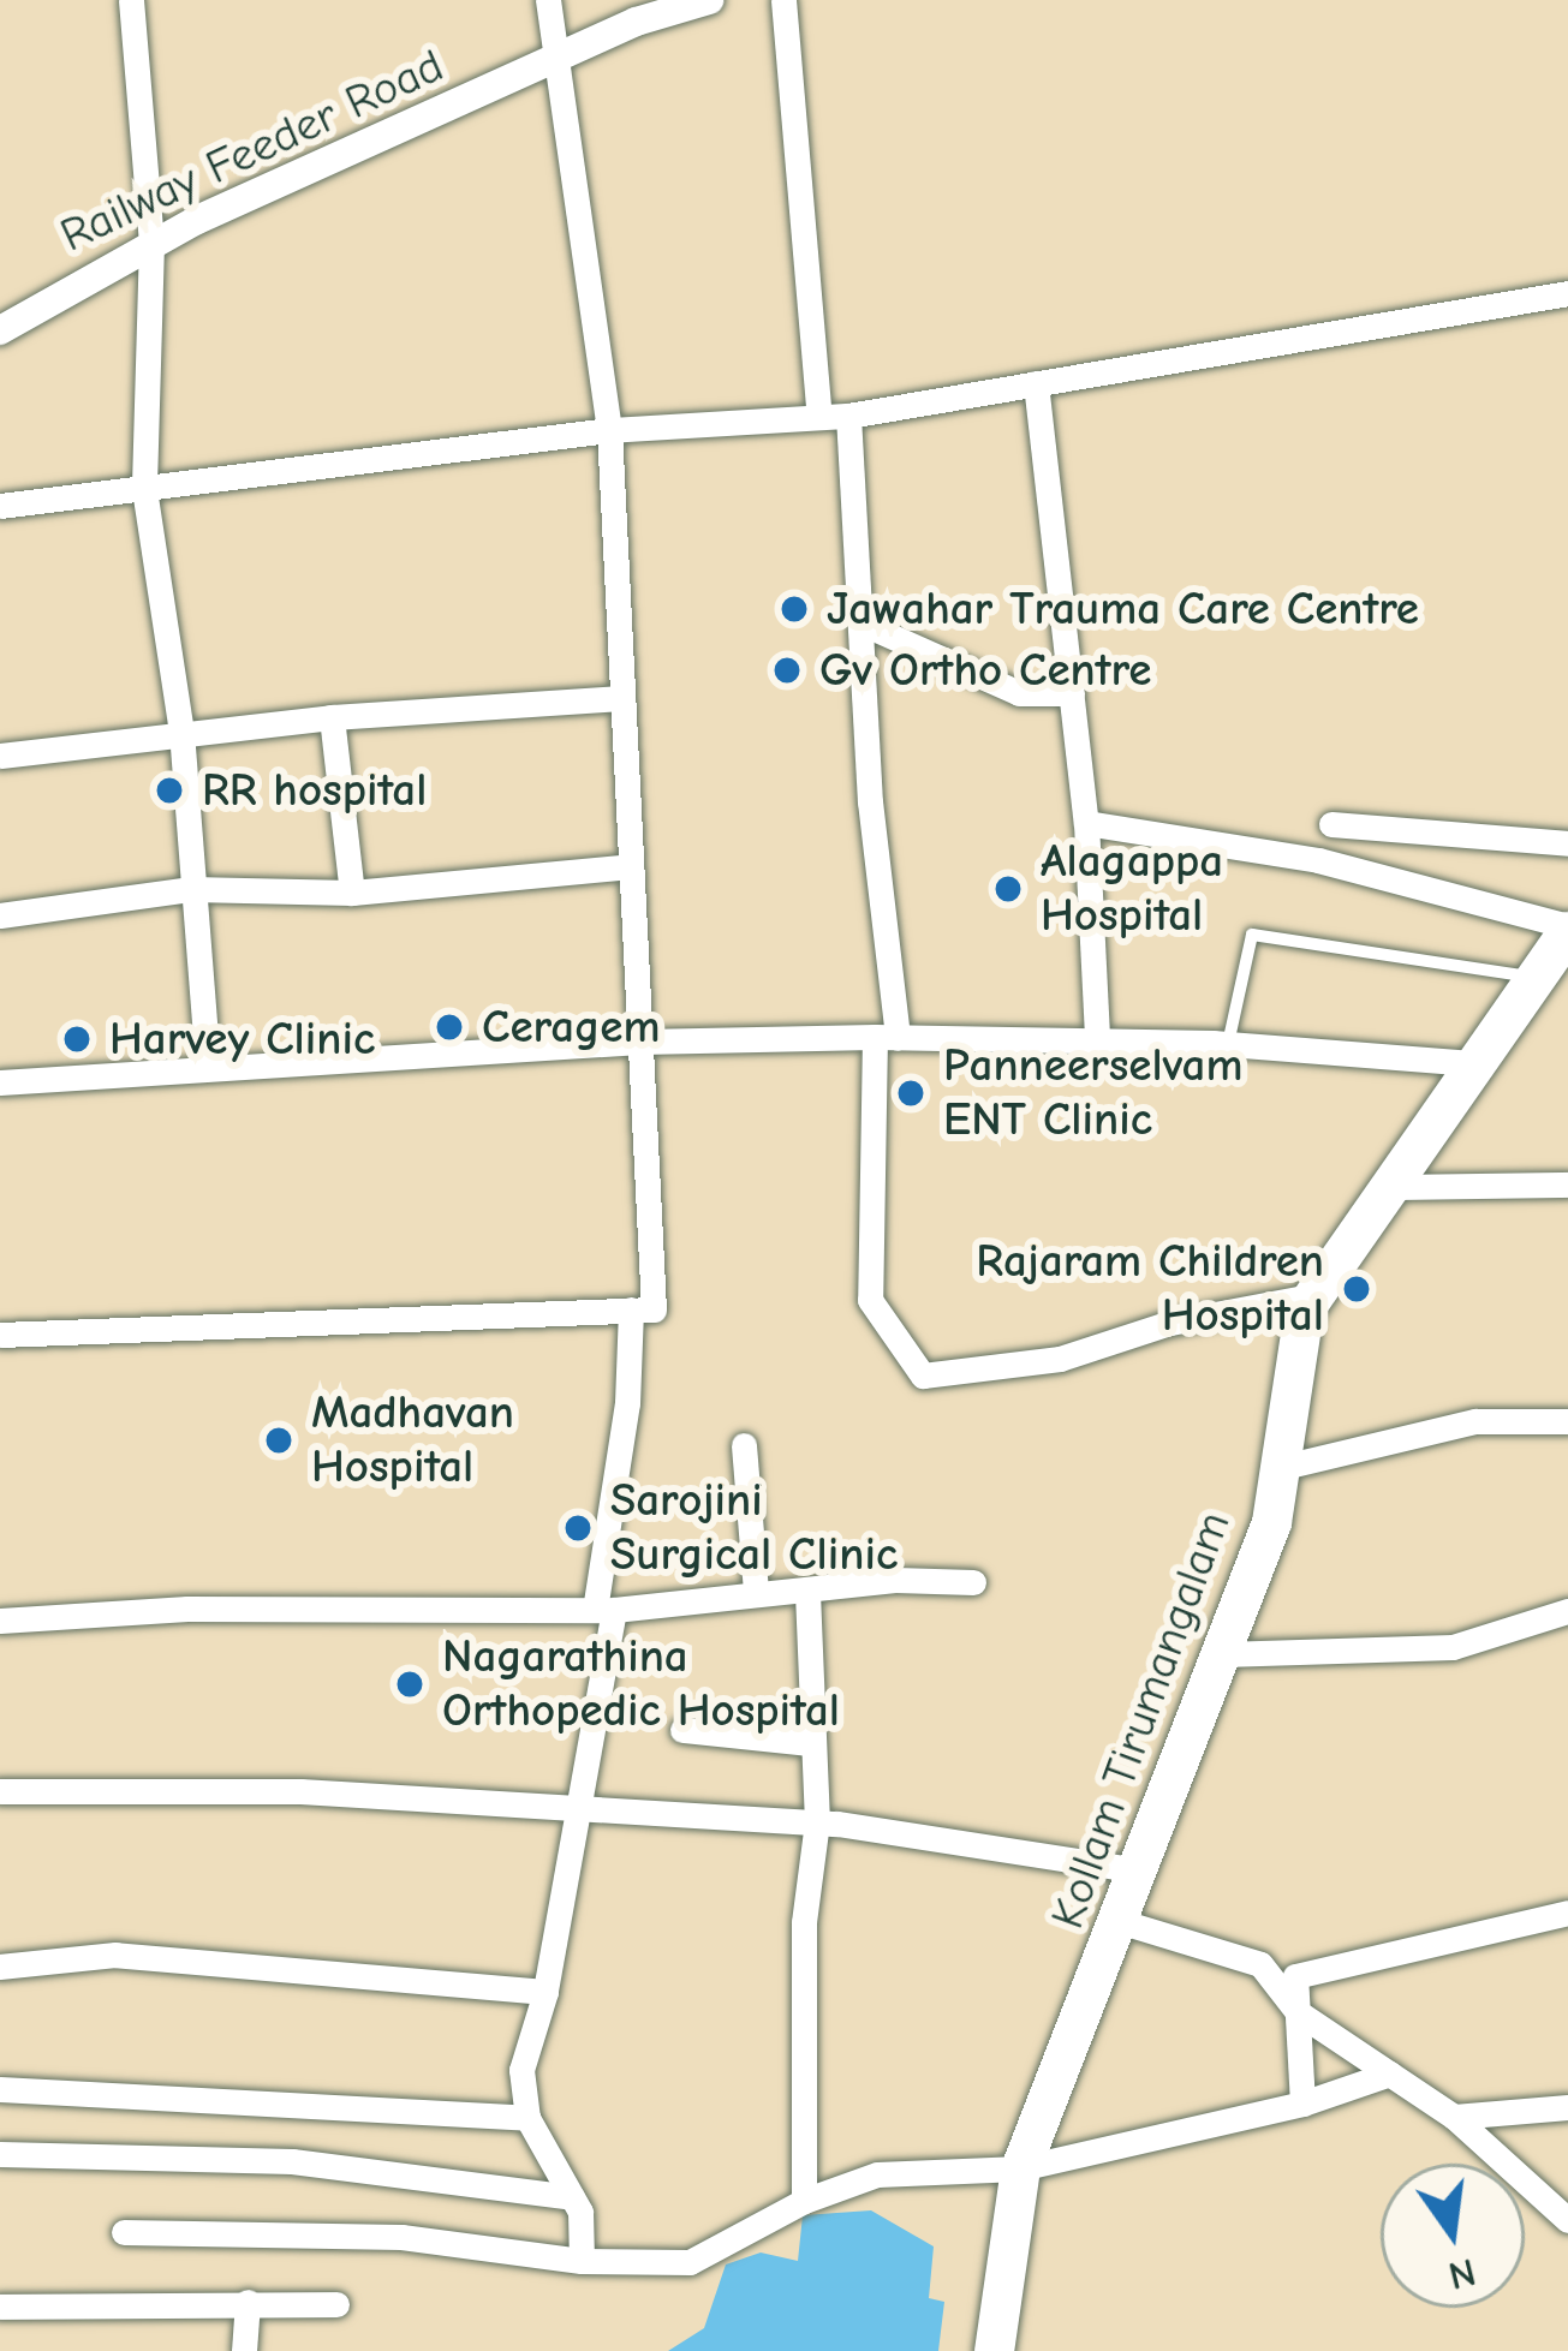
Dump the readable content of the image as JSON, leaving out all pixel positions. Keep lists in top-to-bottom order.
{
  "streets": {
    "highway": ["Kollam Tirumangalam"],
    "street": ["Railway Feeder Road"]
  },
  "places": [
    "Jawahar Trauma Care Centre",
    "Gv Ortho Centre",
    "RR hospital",
    "Alagappa Hospital",
    "Ceragem",
    "Harvey Clinic",
    "Panneerselvam ENT Clinic",
    "Rajaram Children Hospital",
    "Madhavan Hospital",
    "Sarojini Surgical Clinic",
    "Nagarathina Orthopedic Hospital"
  ],
  "north": "bottom"
}
